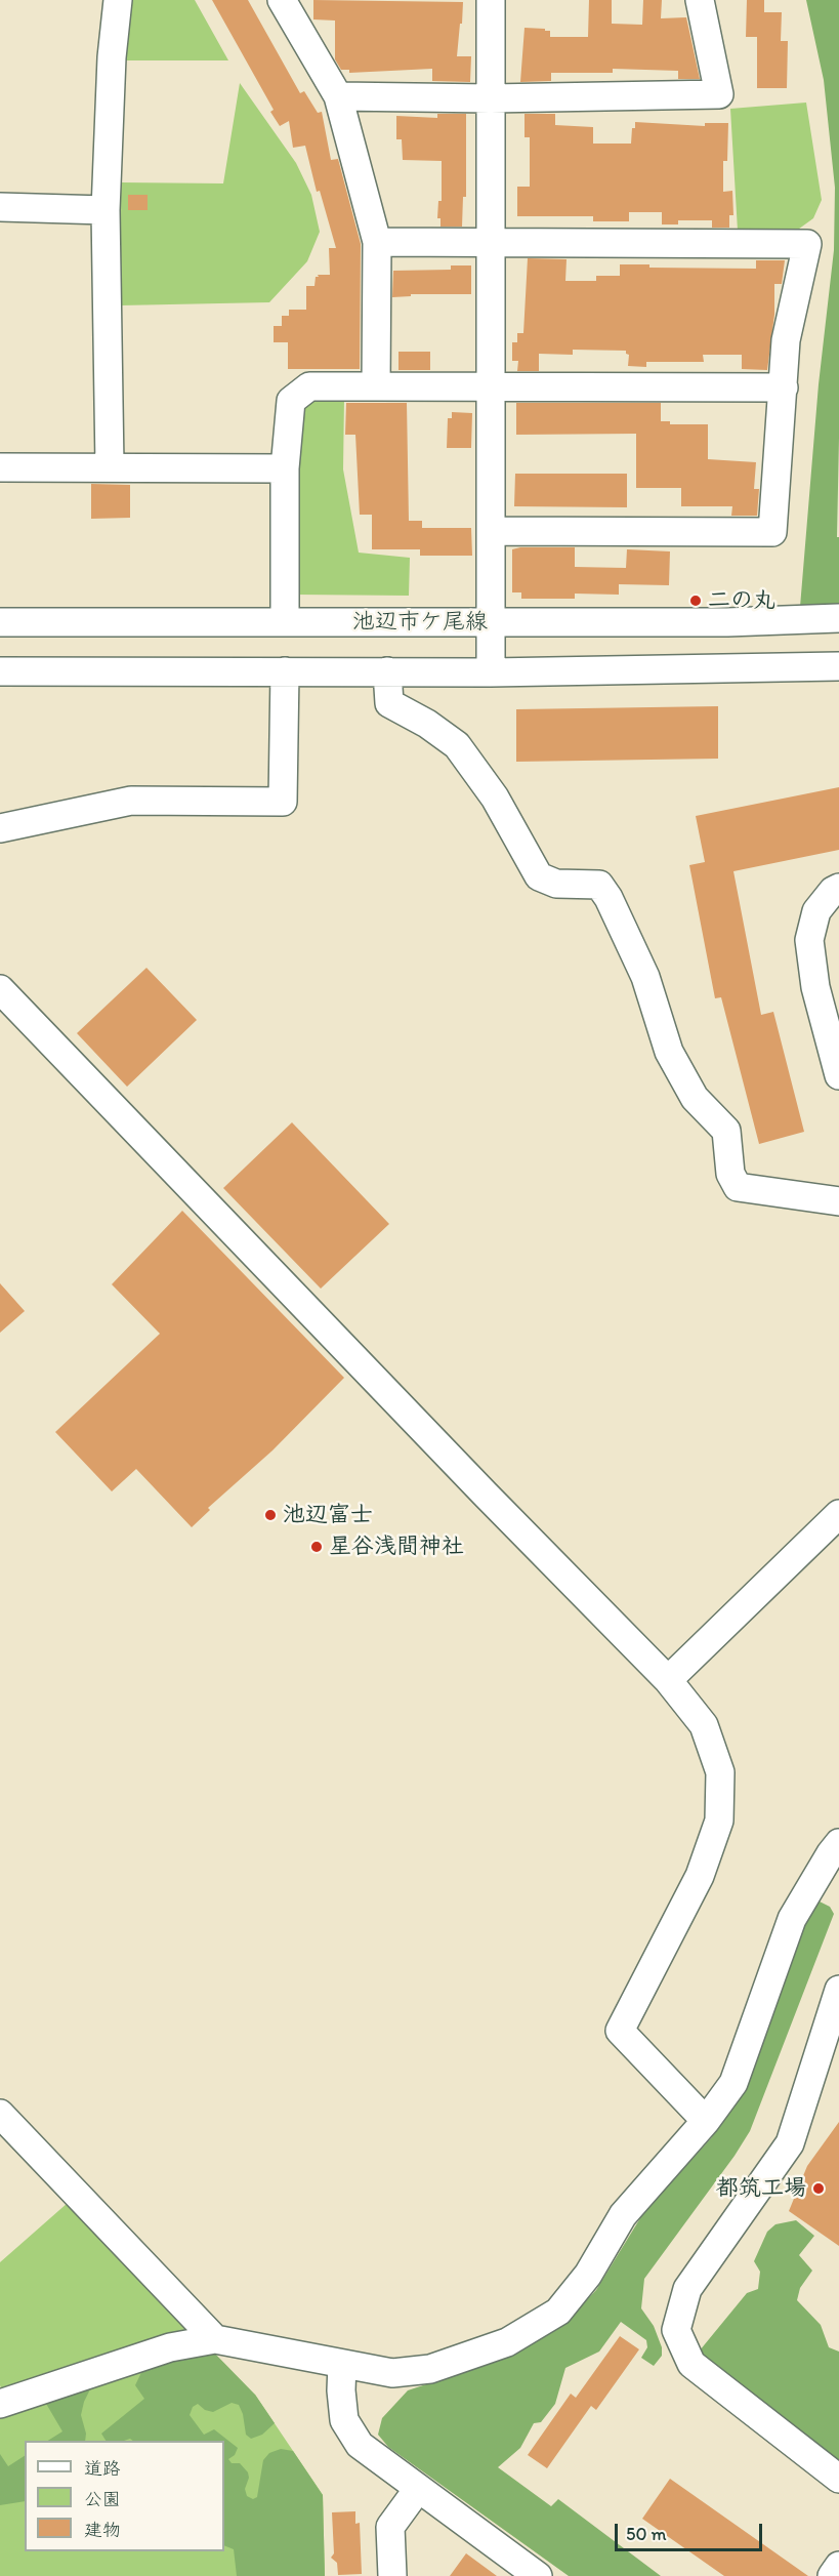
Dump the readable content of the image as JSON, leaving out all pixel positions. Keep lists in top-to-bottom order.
{
  "streets": {
    "street": ["池辺市ケ尾線"]
  },
  "places": [
    "二の丸",
    "池辺富士",
    "星谷浅間神社",
    "都筑工場"
  ],
  "legend": ["道路", "公園", "建物"],
  "scale_bar": "50 m"
}
